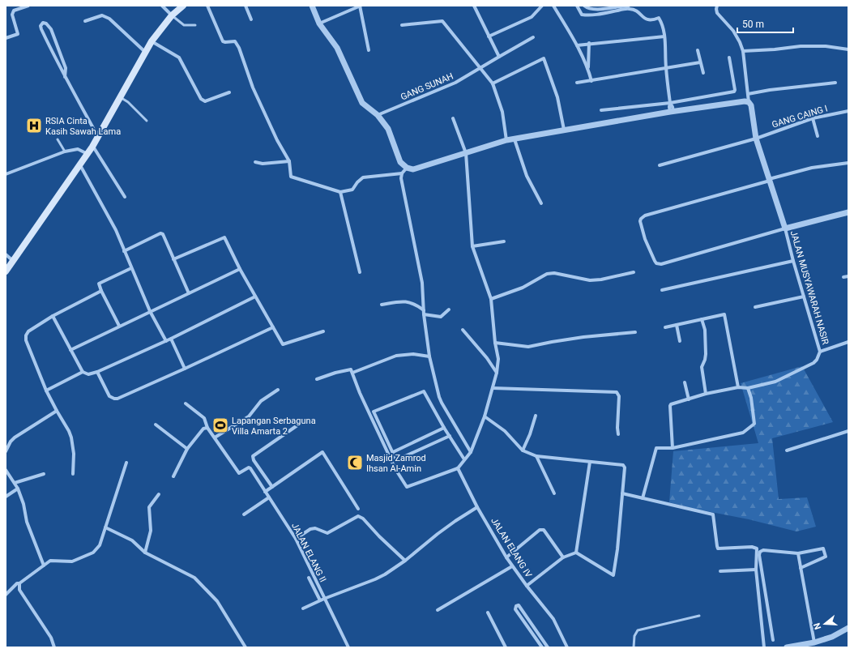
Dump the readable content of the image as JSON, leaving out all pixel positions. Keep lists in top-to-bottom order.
{
  "streets": {
    "street": [
      "GANG SUNAH",
      "GANG CAING I",
      "JALAN MUSYAWARAH NASIR",
      "JALAN ELANG IV",
      "JALAN ELANG II"
    ]
  },
  "places": {
    "hospital": ["RSIA Cinta Kasih Sawah Lama"],
    "sports": ["Lapangan Serbaguna Villa Amarta 2"],
    "mosque": ["Masjid Zamrod Ihsan Al-Amin"]
  },
  "scale_bar": "50 m",
  "north": "left"
}
